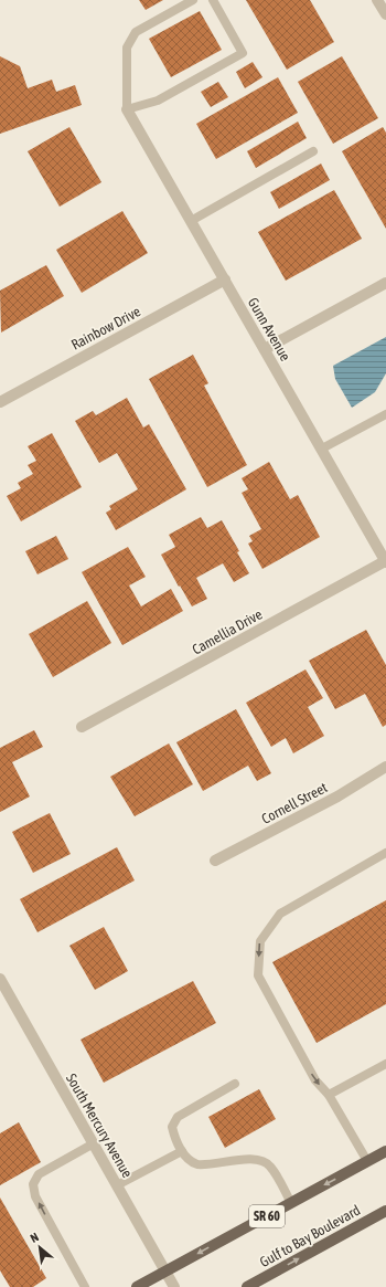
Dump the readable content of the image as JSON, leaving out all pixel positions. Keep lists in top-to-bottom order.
{
  "streets": {
    "main road": ["SR 60", "Gulf to Bay Boulevard"],
    "street": [
      "Rainbow Drive",
      "Gunn Avenue",
      "Camellia Drive",
      "Cornell Street",
      "South Mercury Avenue"
    ]
  },
  "crossings": [
    ["Rainbow Drive", "Gunn Avenue"],
    ["Gunn Avenue", "Camellia Drive"],
    ["South Mercury Avenue", "SR 60"]
  ],
  "north": "top left"
}
